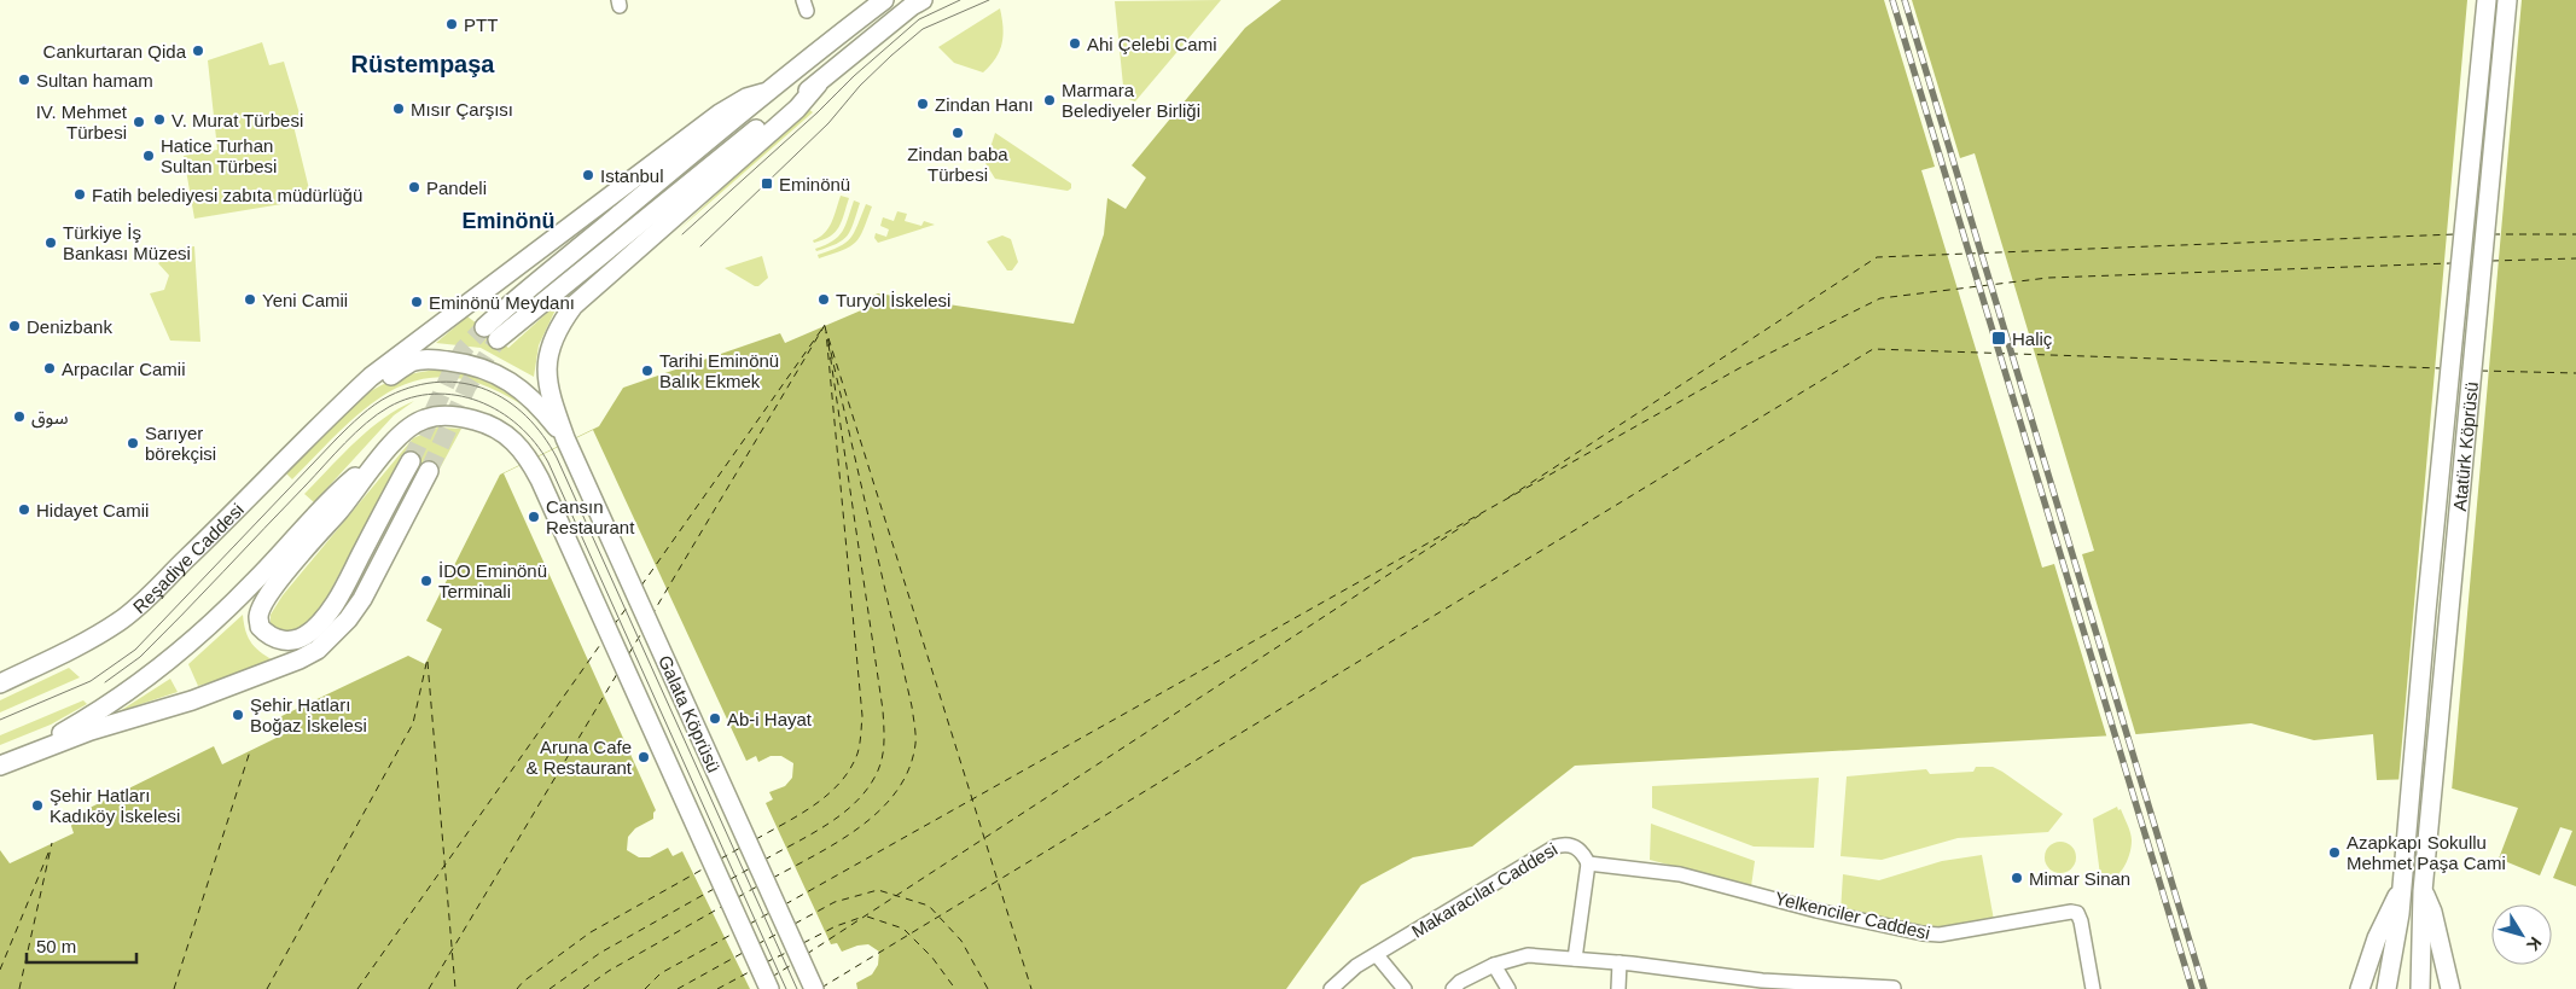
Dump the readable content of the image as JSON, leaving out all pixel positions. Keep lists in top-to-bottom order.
{
  "streets": {
    "main road": ["Atatürk Köprüsü", "Reşadiye Caddesi", "Galata Köprüsü"],
    "street": ["Makaracılar Caddesi", "Yelkenciler Caddesi"]
  },
  "crossings": [
    ["Makaracılar Caddesi", "Yelkenciler Caddesi"]
  ],
  "districts": ["Rüstempaşa", "Eminönü"],
  "places": {
    "other": [
      "PTT",
      "Ahi Çelebi Cami",
      "Cankurtaran Qida",
      "Sultan hamam",
      "Marmara Belediyeler Birliği",
      "Zindan Hanı",
      "Mısır Çarşısı",
      "V. Murat Türbesi",
      "IV. Mehmet Türbesi",
      "Zindan baba Türbesi",
      "Hatice Turhan Sultan Türbesi",
      "Istanbul",
      "Pandeli",
      "Fatih belediyesi zabıta müdürlüğü",
      "Türkiye İş Bankası Müzesi",
      "Yeni Camii",
      "Turyol İskelesi",
      "Eminönü Meydanı",
      "Denizbank",
      "Arpacılar Camii",
      "Tarihi Eminönü Balık Ekmek",
      "سوق",
      "Sarıyer börekçisi",
      "Hidayet Camii",
      "Cansın Restaurant",
      "İDO Eminönü Terminali",
      "Şehir Hatları Boğaz İskelesi",
      "Ab-i Hayat",
      "Aruna Cafe & Restaurant",
      "Şehir Hatları Kadıköy İskelesi",
      "Azapkapı Sokullu Mehmet Paşa Cami",
      "Mimar Sinan"
    ],
    "transit": ["Eminönü", "Haliç"]
  },
  "scale_bar": "50 m",
  "north": "bottom right"
}
